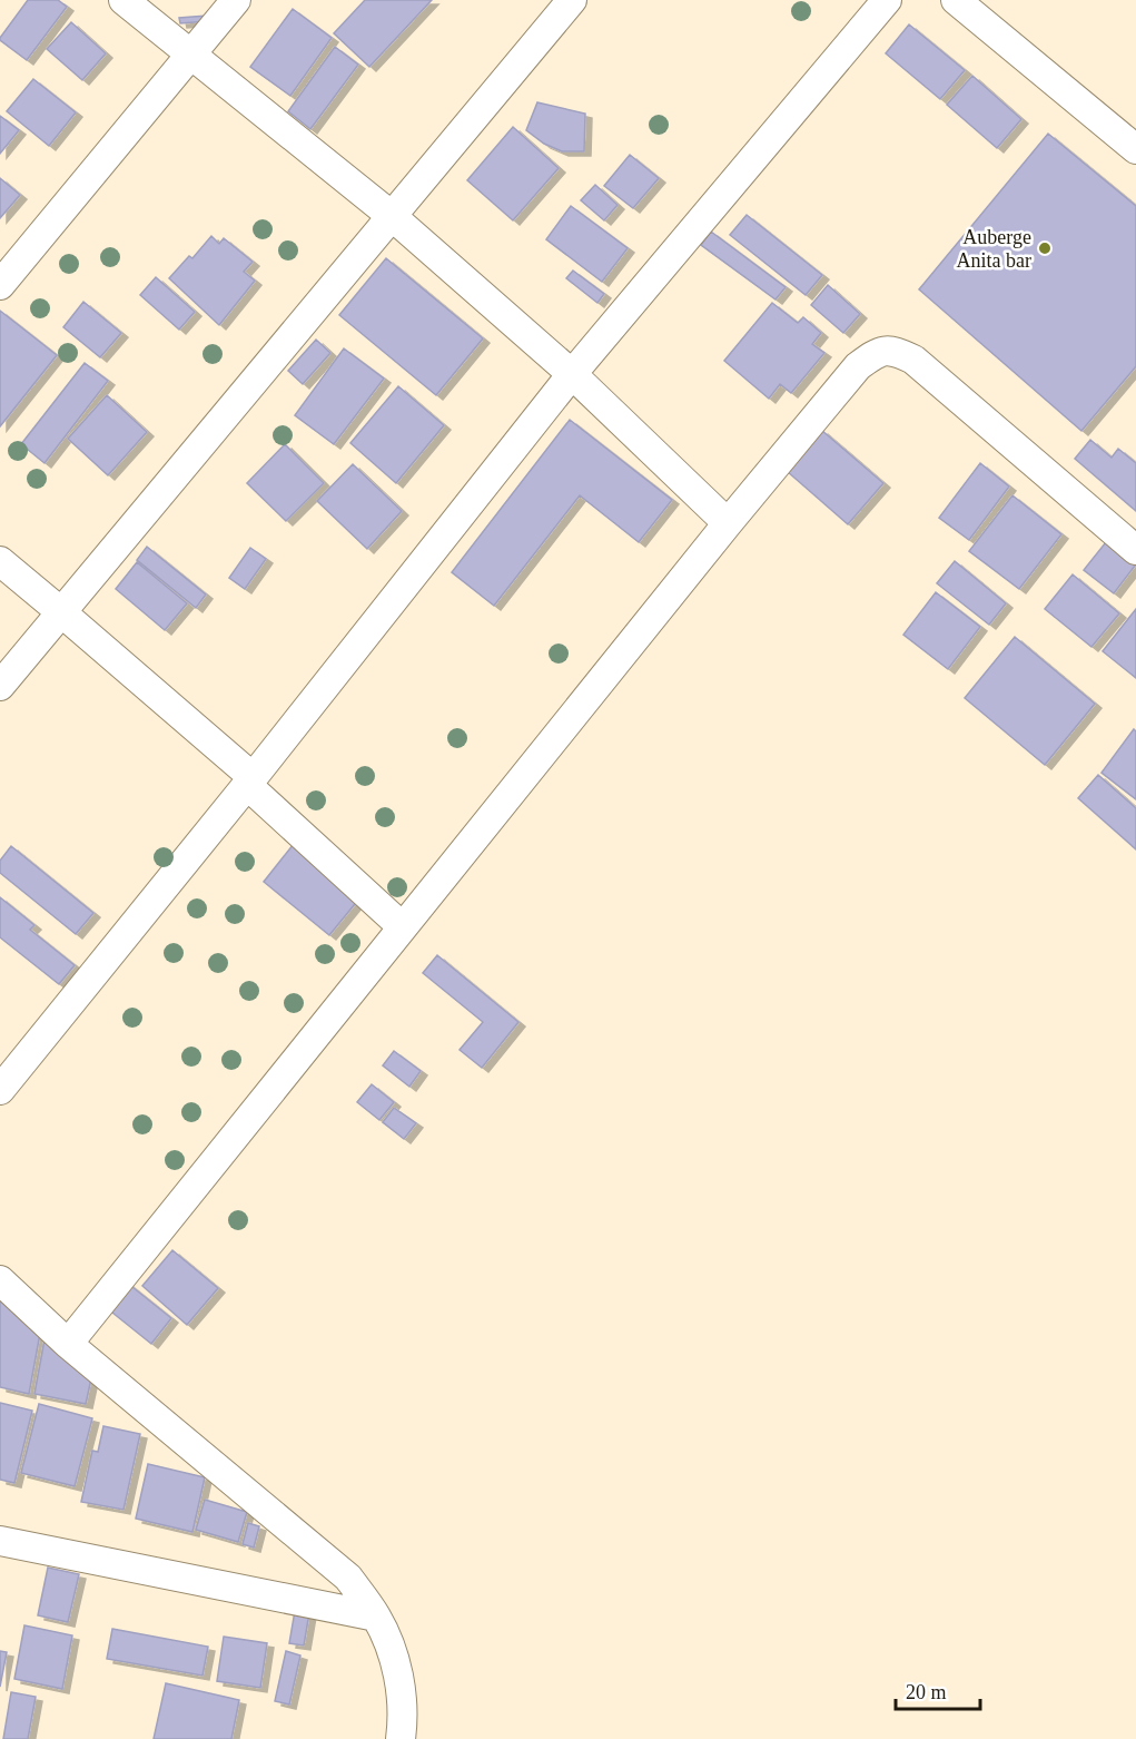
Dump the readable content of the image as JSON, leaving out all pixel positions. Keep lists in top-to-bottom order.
{
  "places": ["Auberge Anita bar"],
  "scale_bar": "20 m"
}
